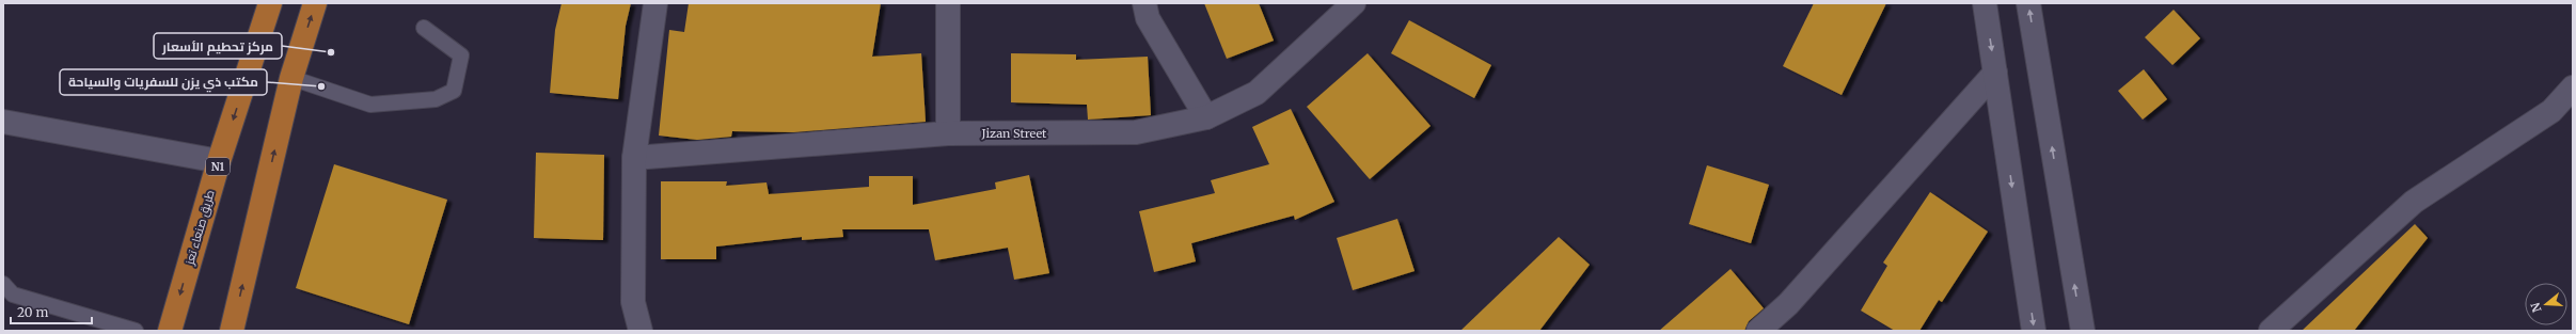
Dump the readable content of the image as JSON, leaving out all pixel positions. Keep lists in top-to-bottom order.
{
  "streets": {
    "highway": ["N1", "طريق صنعاء تعز"],
    "street": ["Jizan Street"]
  },
  "places": ["مركز تحطيم الأسعار", "مكتب ذي يزن للسفريات والسياحة"],
  "scale_bar": "20 m",
  "north": "left"
}
